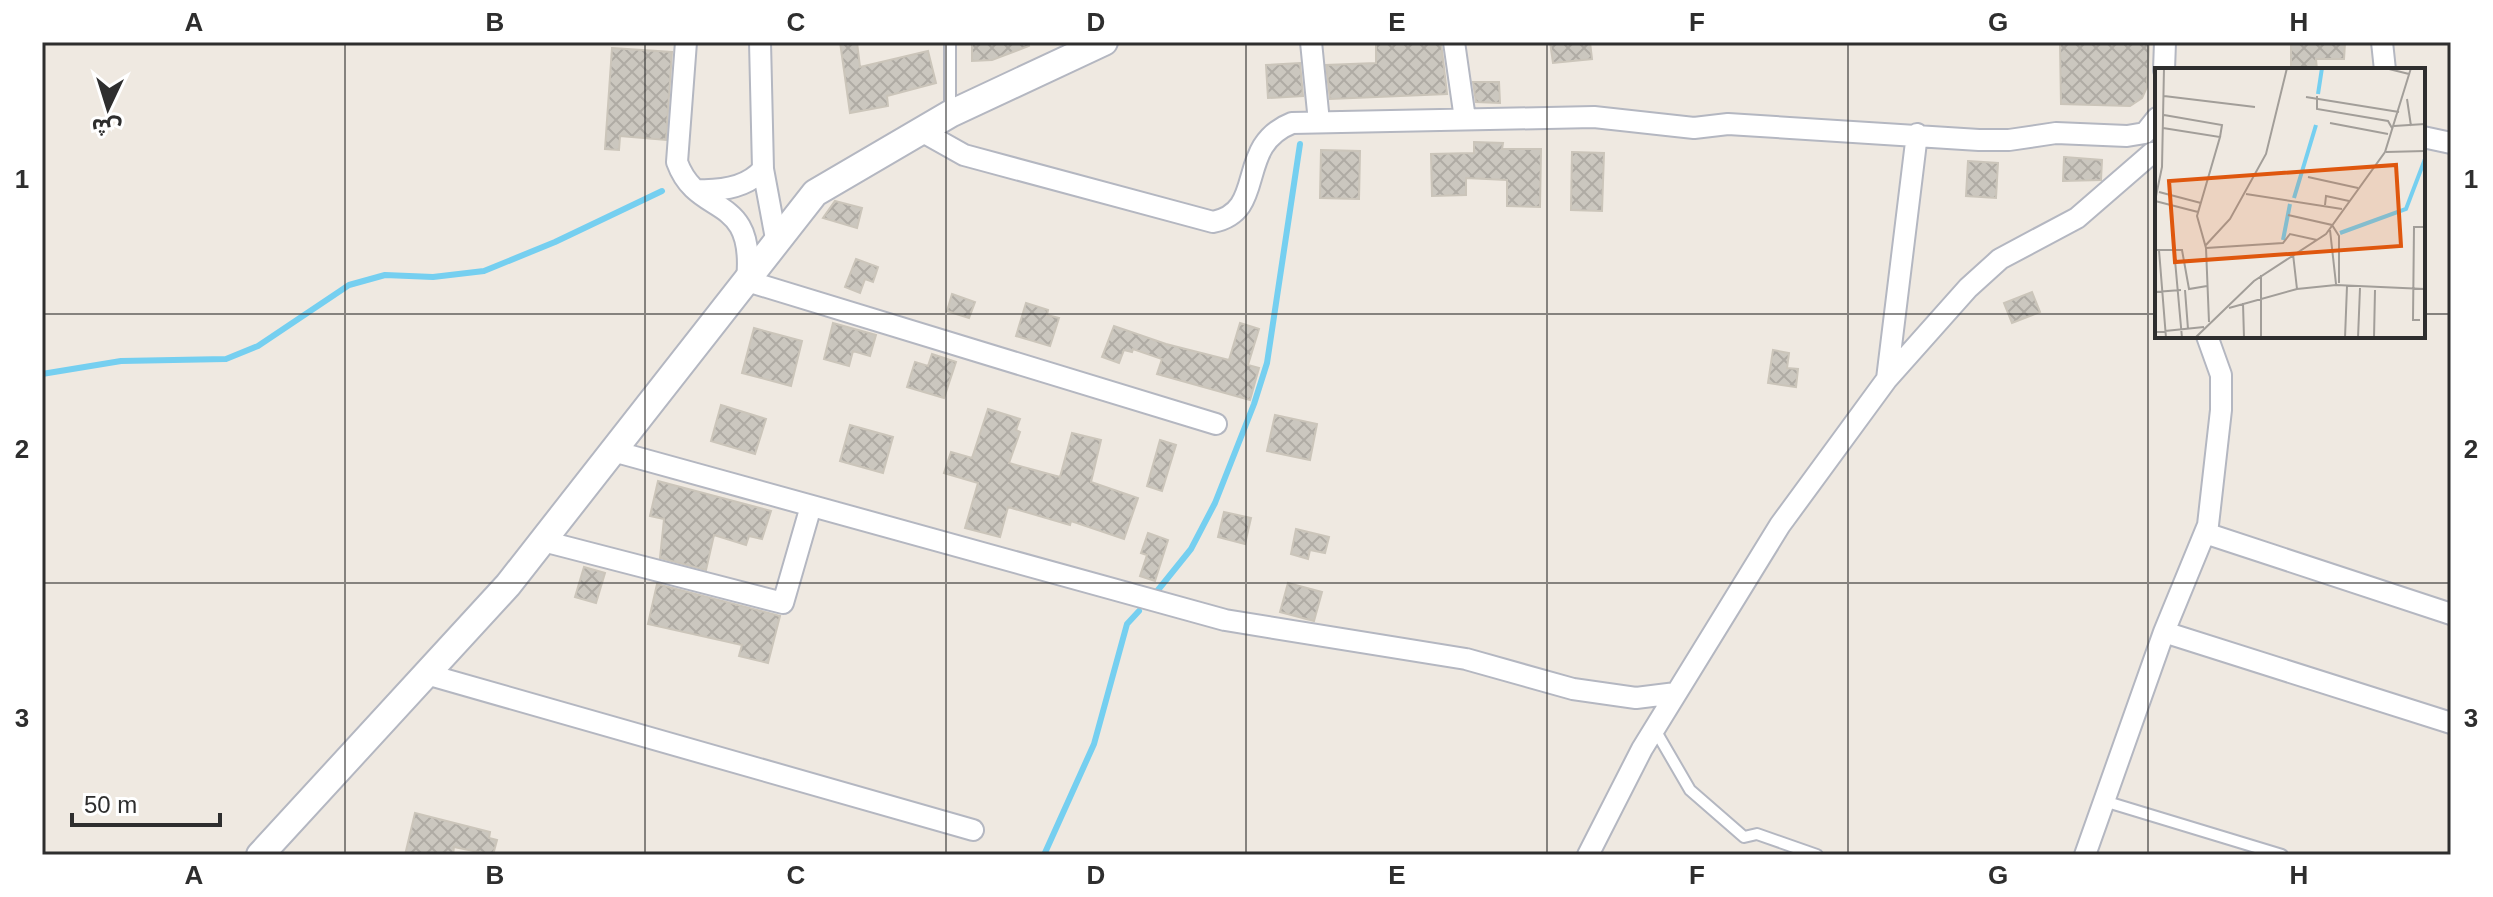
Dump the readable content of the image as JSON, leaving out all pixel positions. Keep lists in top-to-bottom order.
{
  "scale_bar": "50 m",
  "north": "bottom",
  "grid": {
    "columns": [
      "A",
      "B",
      "C",
      "D",
      "E",
      "F",
      "G",
      "H"
    ],
    "rows": ["1", "2", "3"]
  }
}
